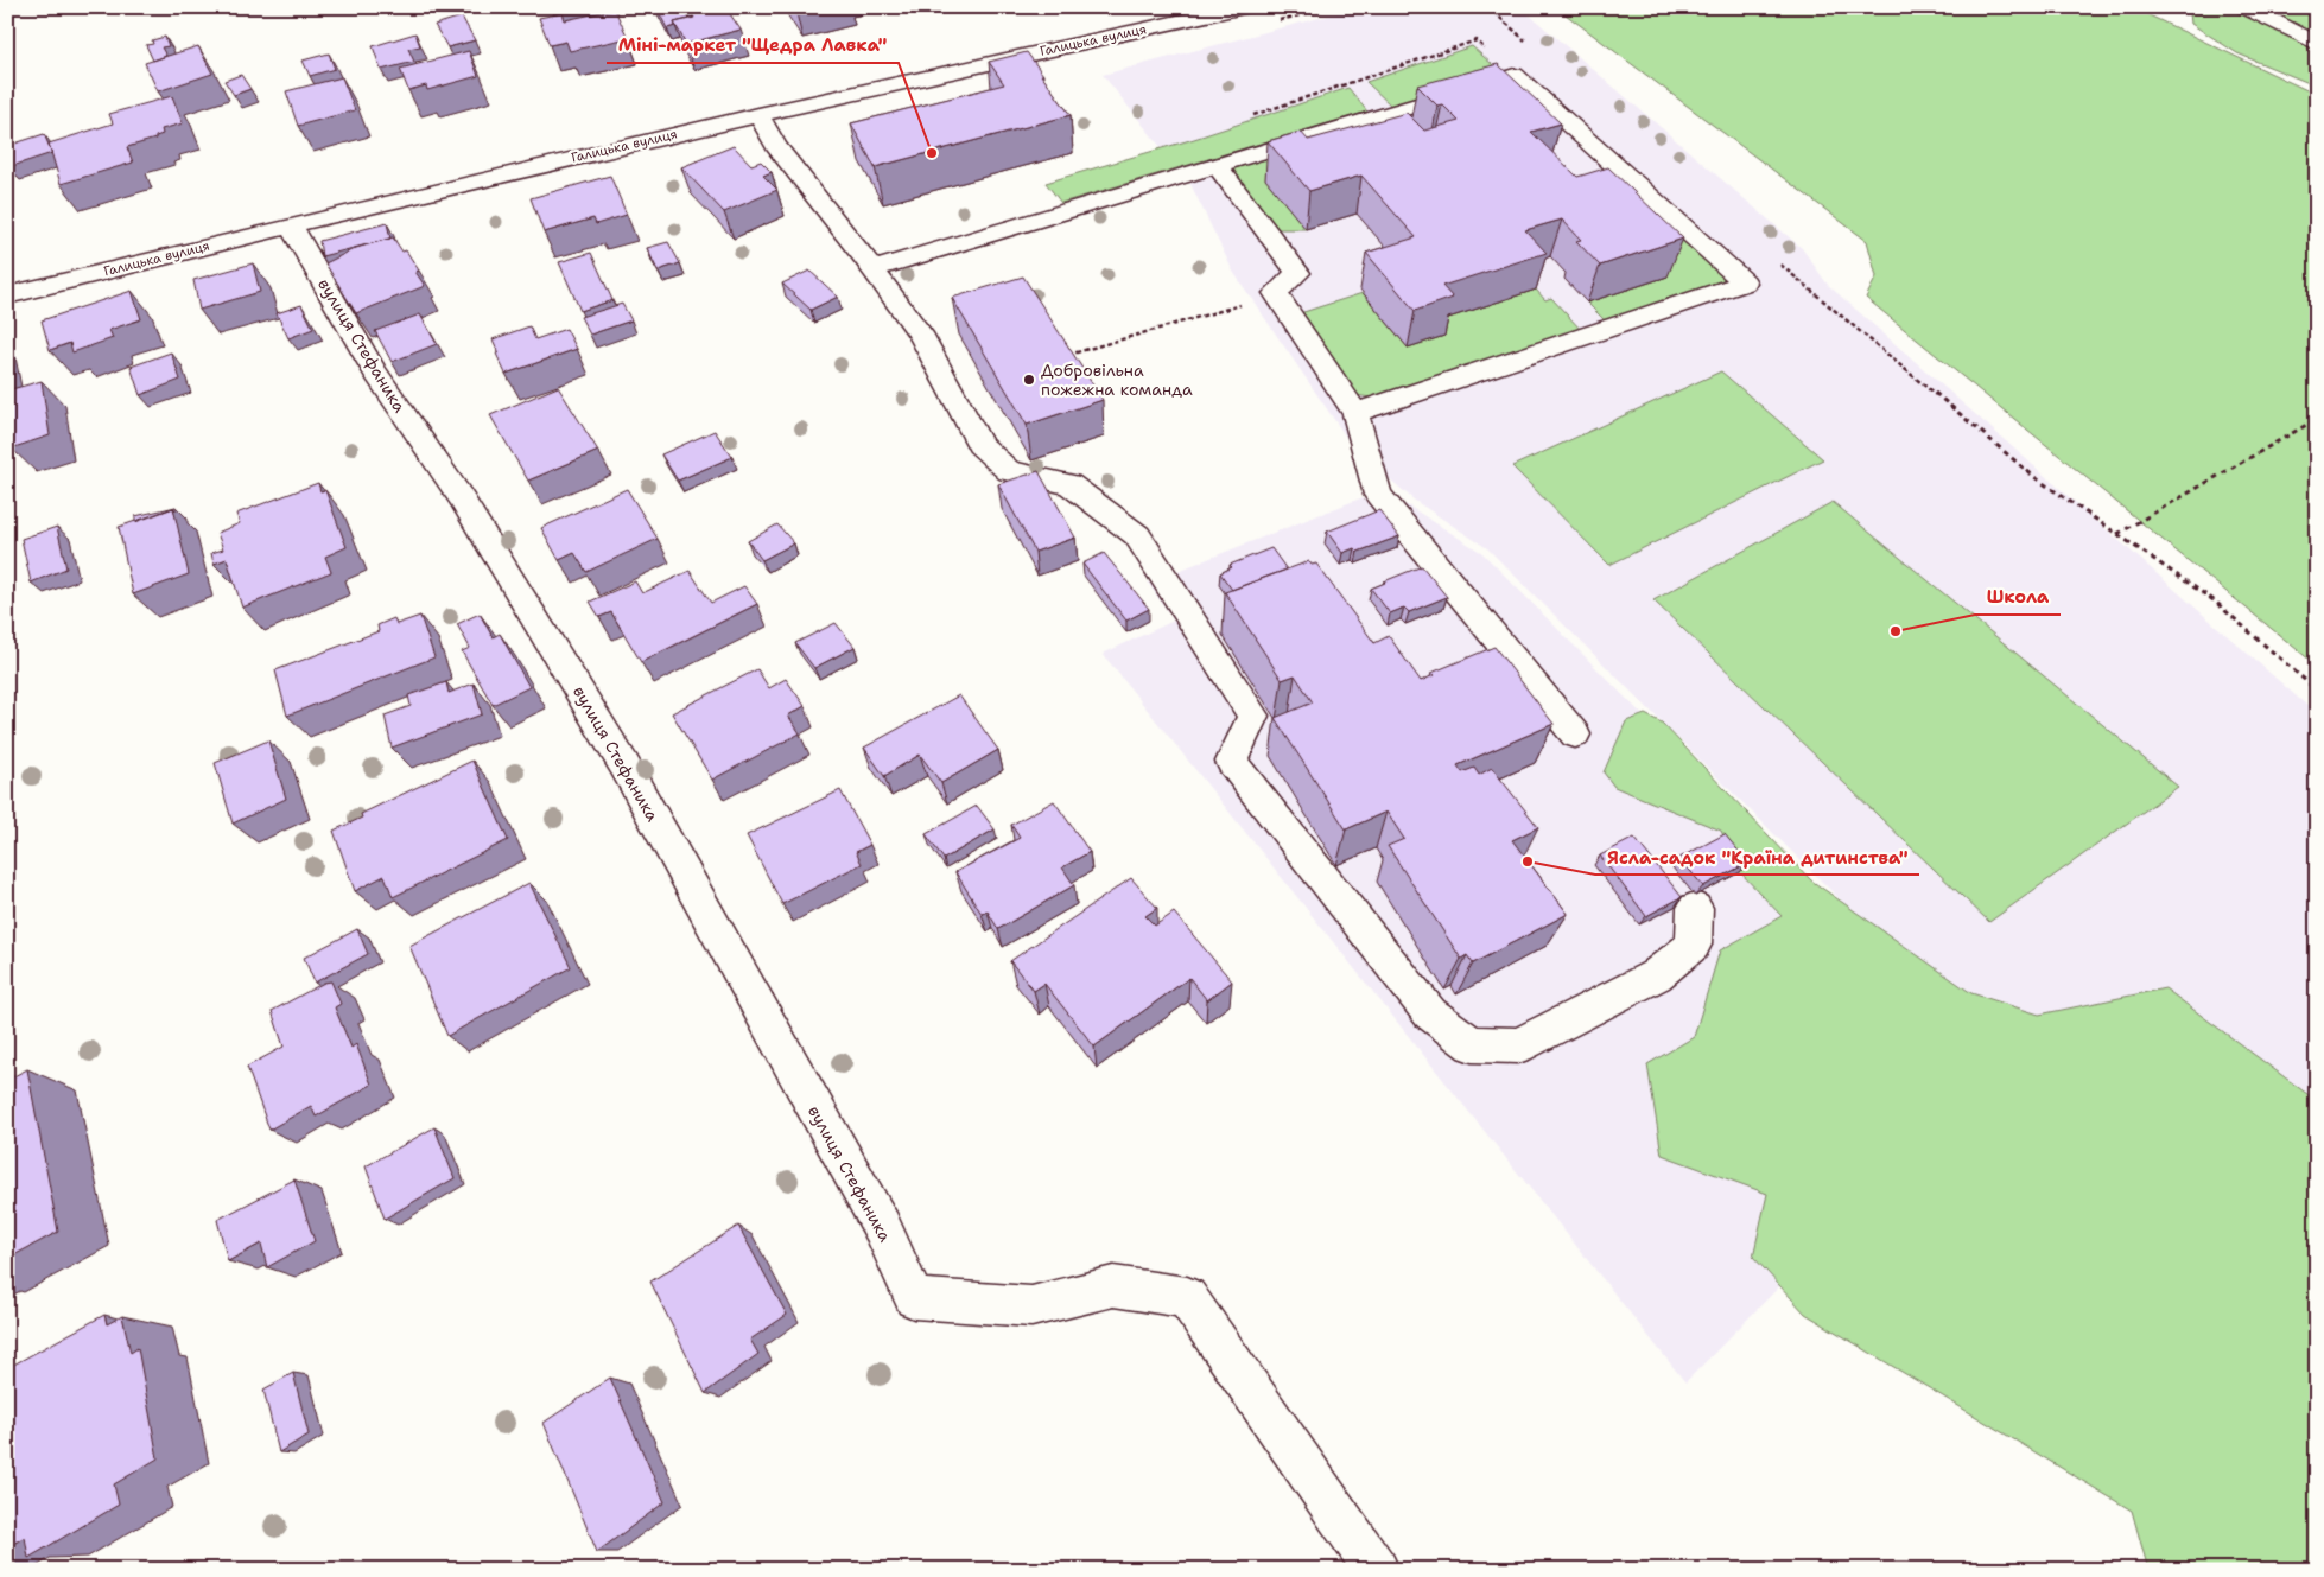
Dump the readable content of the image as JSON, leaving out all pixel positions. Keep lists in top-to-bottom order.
{
  "streets": {
    "street": ["Галицька вулиця", "вулиця Стефаника"]
  },
  "crossings": [
    ["Галицька вулиця", "вулиця Стефаника"]
  ],
  "places": [
    "Міні-маркет \"Щедра Лавка\"",
    "Добровільна пожежна команда",
    "Школа",
    "Ясла-садок \"Країна дитинства\""
  ]
}
